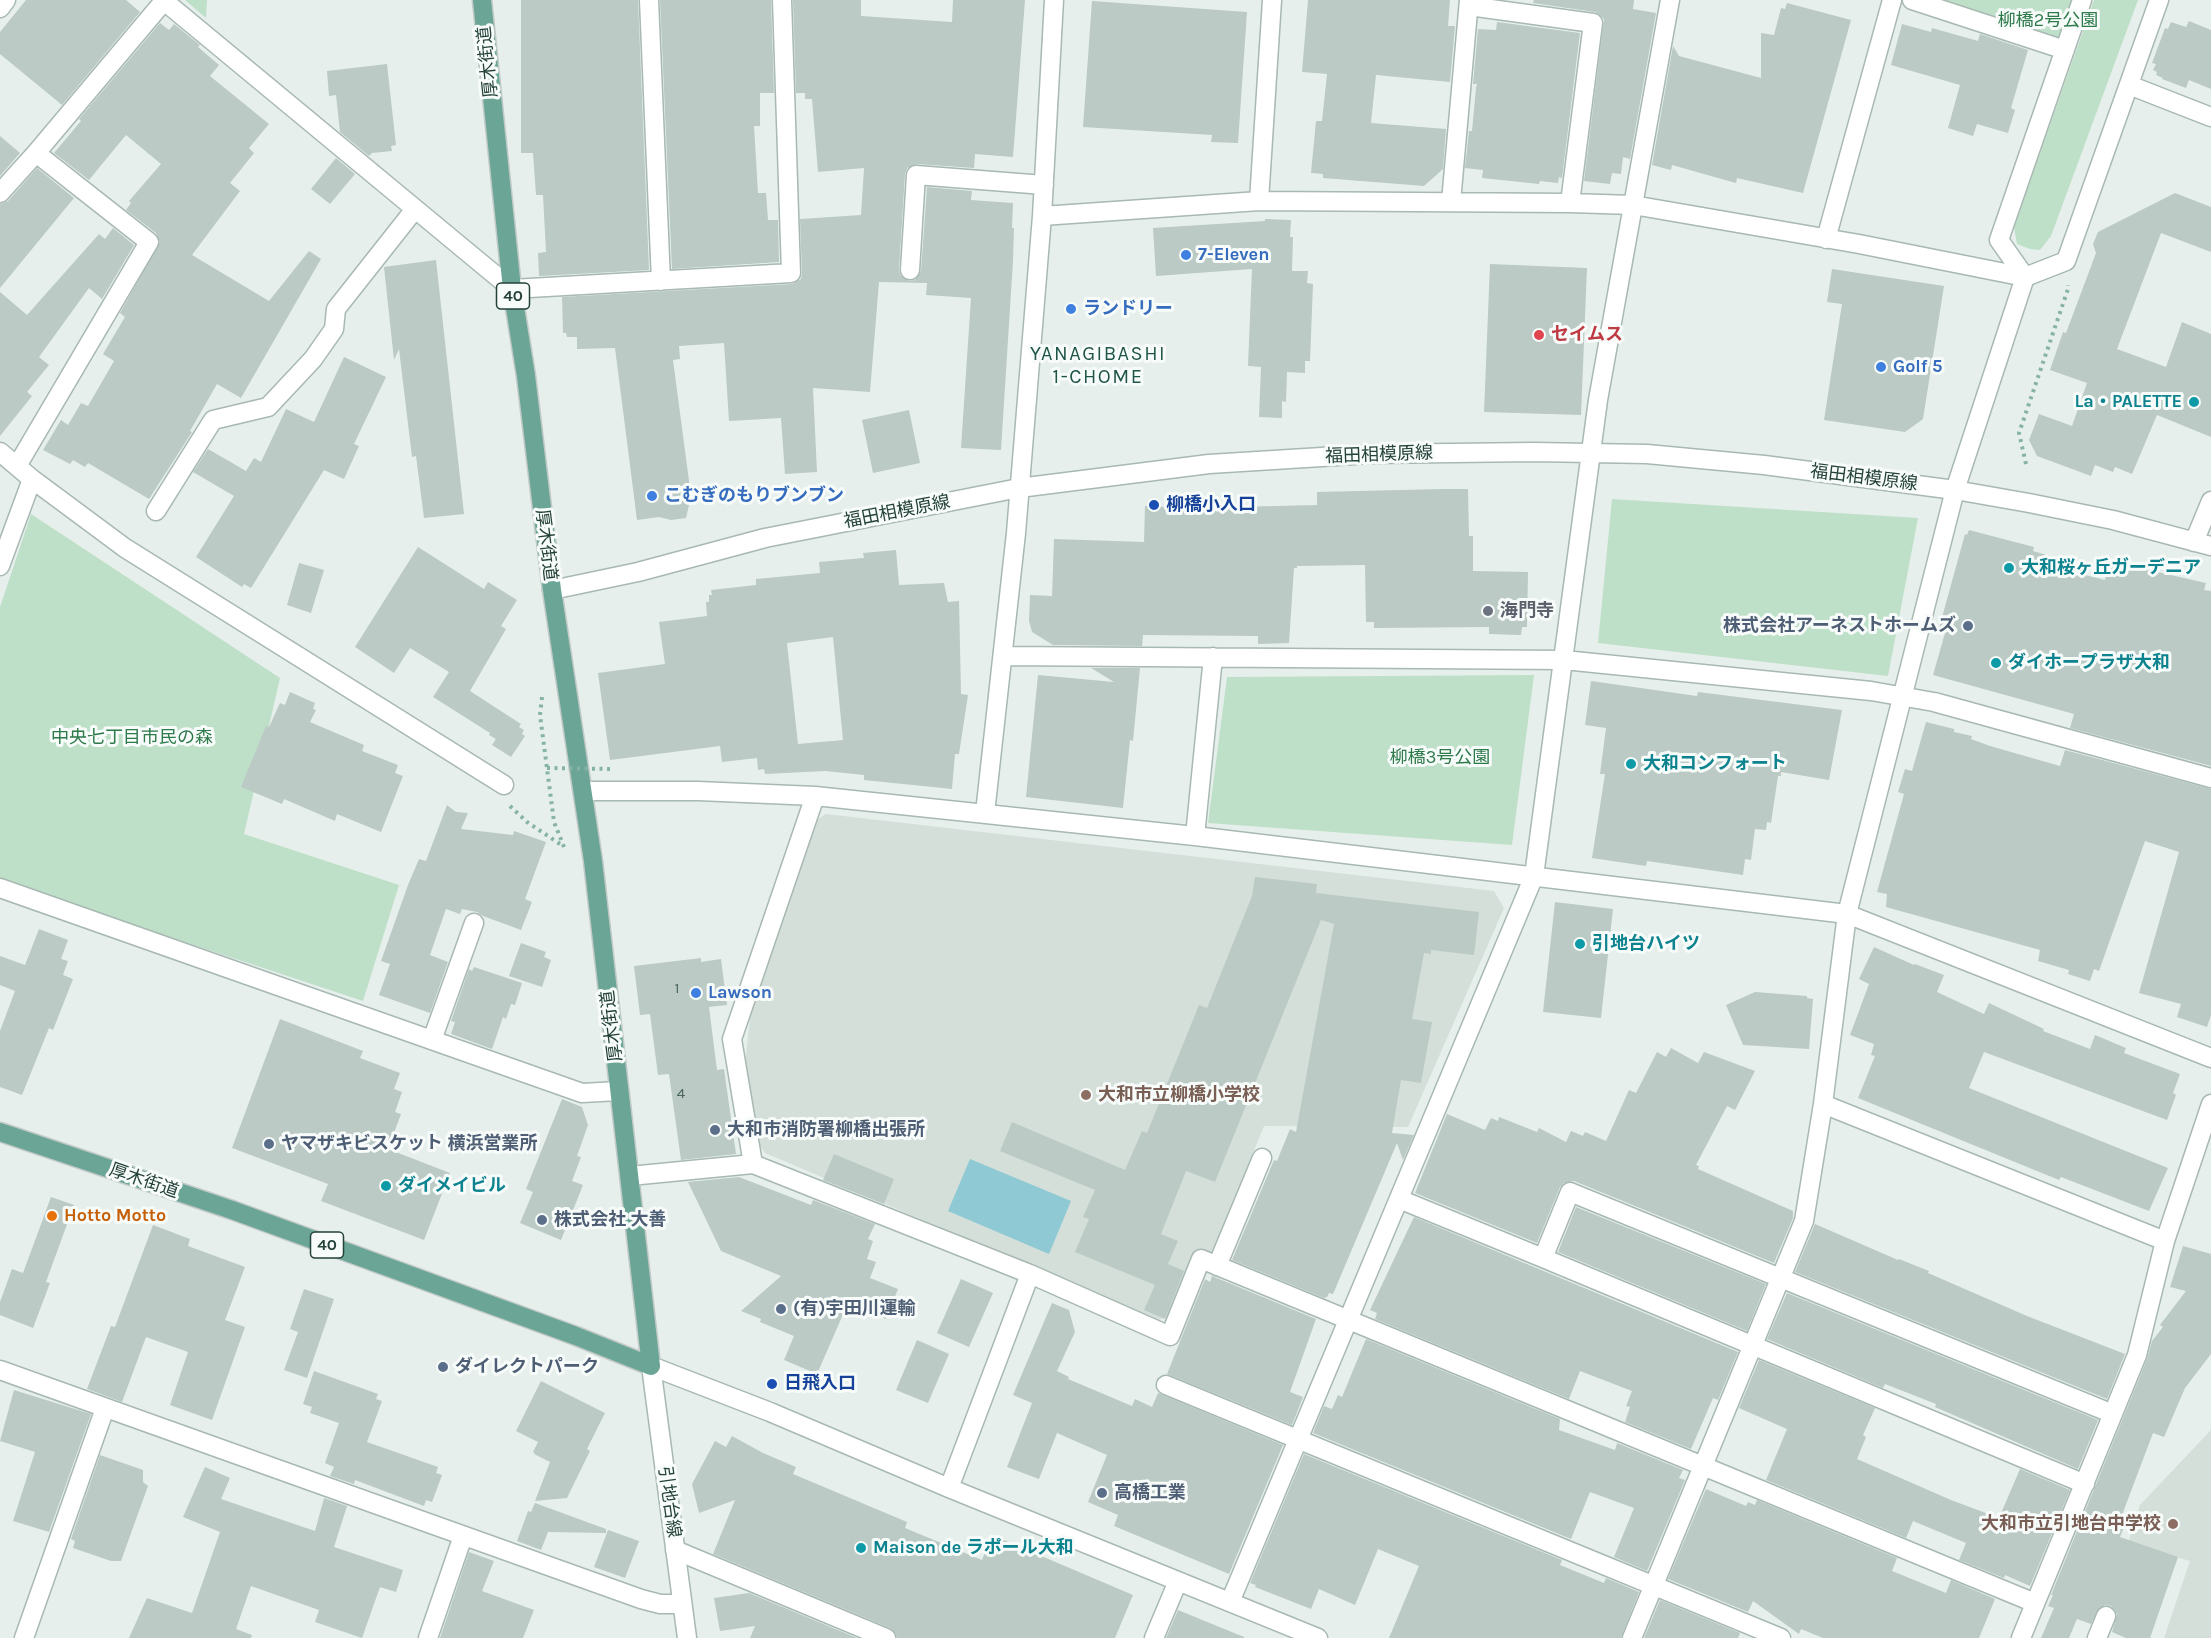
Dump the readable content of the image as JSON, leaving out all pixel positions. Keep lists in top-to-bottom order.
{
  "streets": {
    "main road": ["厚木街道", "40"],
    "street": ["福田相模原線", "引地台線"]
  },
  "crossings": [
    ["厚木街道", "福田相模原線"],
    ["厚木街道", "引地台線"]
  ],
  "districts": ["YANAGIBASHI 1-CHOME"],
  "parks": ["柳橋2号公園", "中央七丁目市民の森", "柳橋3号公園"],
  "places": [
    "7-Eleven",
    "ランドリー",
    "セイムス",
    "Golf 5",
    "La・PALETTE",
    "こむぎのもりブンブン",
    "柳橋小入口",
    "大和桜ヶ丘ガーデニア",
    "海門寺",
    "株式会社アーネストホームズ",
    "ダイホープラザ大和",
    "大和コンフォート",
    "引地台ハイツ",
    "Lawson",
    "大和市立柳橋小学校",
    "大和市消防署柳橋出張所",
    "ヤマザキビスケット 横浜営業所",
    "ダイメイビル",
    "Hotto Motto",
    "株式会社 大善",
    "(有)宇田川運輸",
    "ダイレクトパーク",
    "日飛入口",
    "高橋工業",
    "大和市立引地台中学校",
    "Maison de ラポール大和"
  ],
  "house_numbers": ["1", "4"]
}
